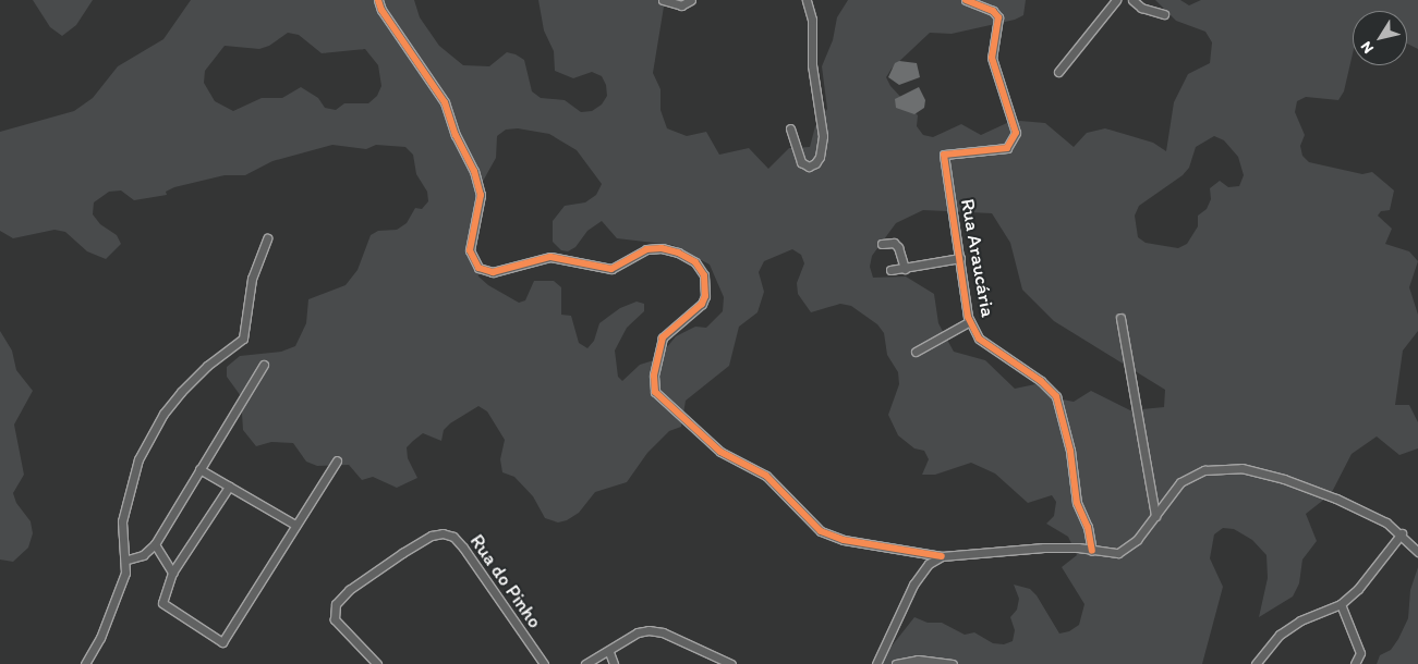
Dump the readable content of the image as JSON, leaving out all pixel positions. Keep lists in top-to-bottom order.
{
  "streets": {
    "street": ["Rua Araucária", "Rua do Pinho"]
  },
  "north": "bottom left"
}
